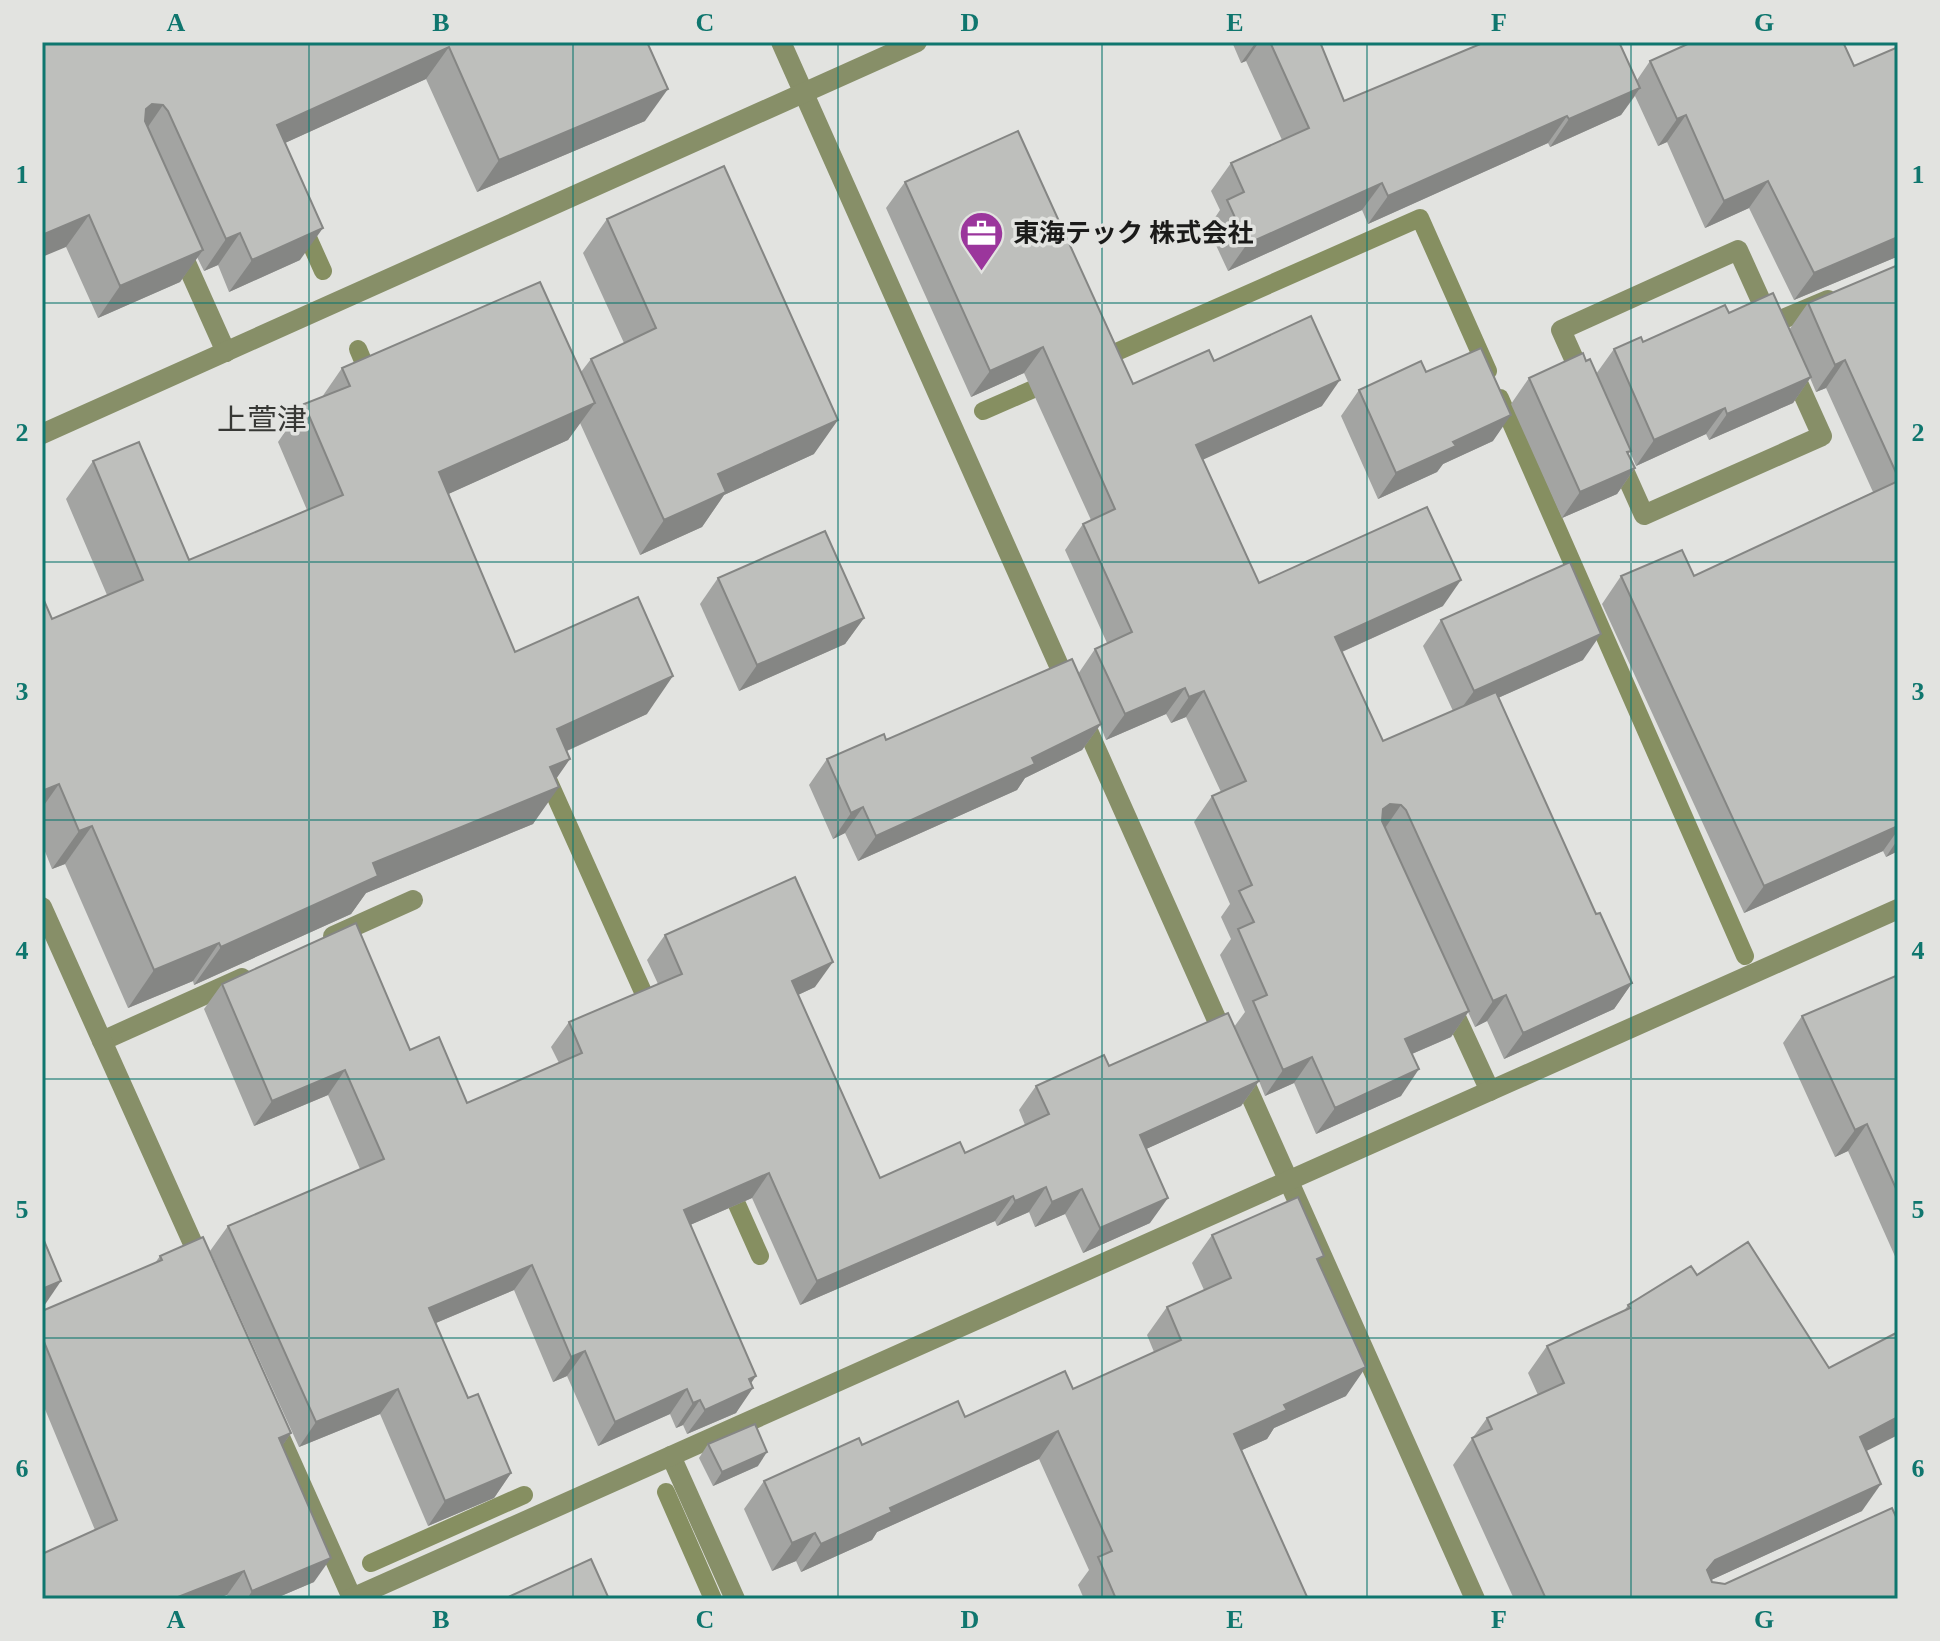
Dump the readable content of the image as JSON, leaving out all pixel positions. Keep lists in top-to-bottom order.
{
  "districts": ["上萱津"],
  "places": {
    "office": ["東海テック 株式会社"]
  },
  "grid": {
    "columns": [
      "A",
      "B",
      "C",
      "D",
      "E",
      "F",
      "G"
    ],
    "rows": [
      "1",
      "2",
      "3",
      "4",
      "5",
      "6"
    ]
  }
}
